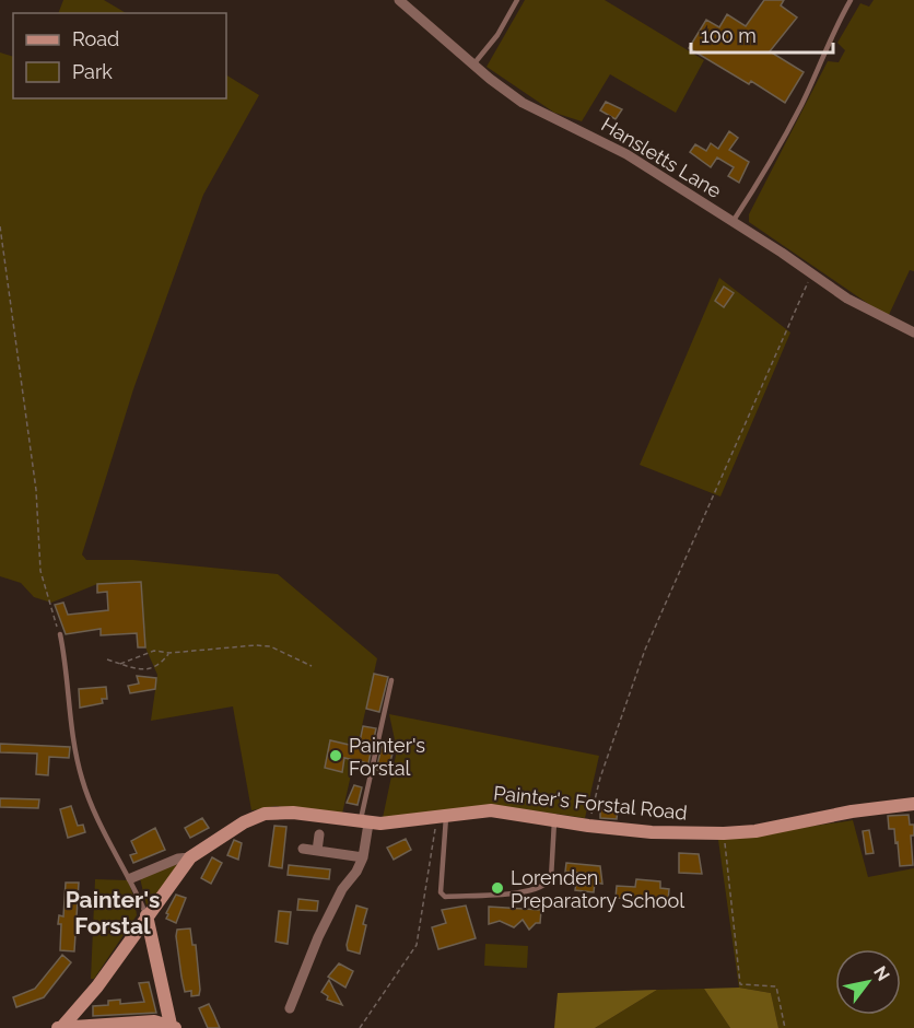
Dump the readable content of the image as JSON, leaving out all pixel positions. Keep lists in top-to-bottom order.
{
  "streets": {
    "street": ["Hansletts Lane", "Painter's Forstal Road"]
  },
  "districts": ["Painter's Forstal"],
  "places": ["Painter's Forstal", "Lorenden Preparatory School"],
  "legend": ["Road", "Park"],
  "scale_bar": "100 m",
  "north": "top right"
}
